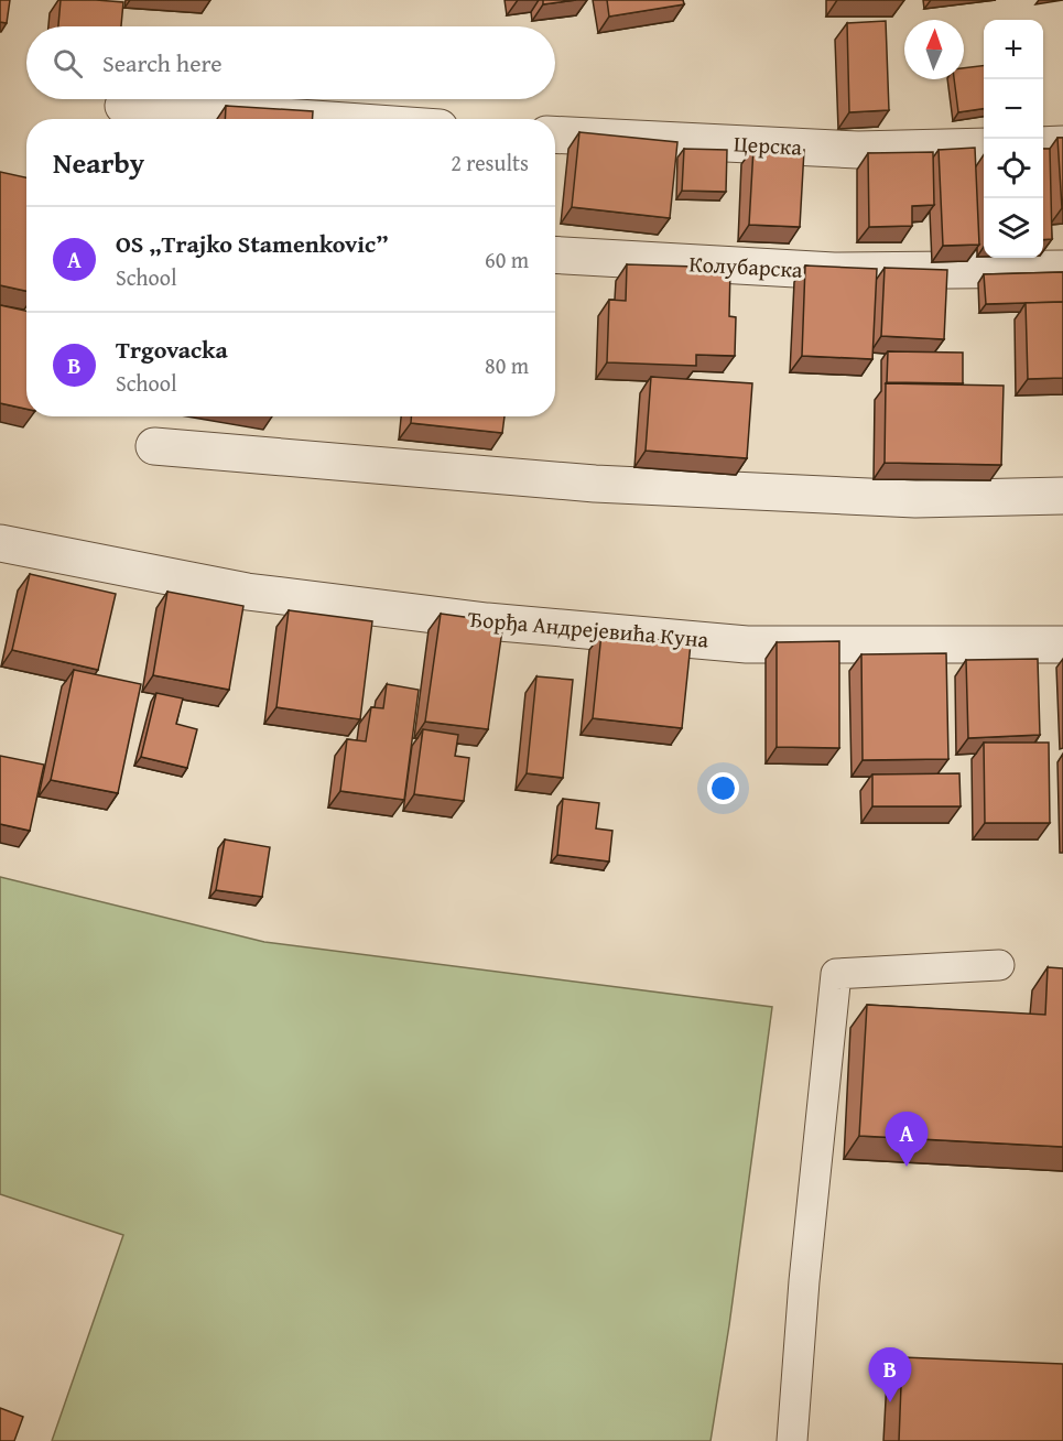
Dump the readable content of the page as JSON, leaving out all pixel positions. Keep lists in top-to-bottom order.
{
  "streets": {
    "street": ["Церска", "Колубарска", "Ђорђа Андрејевића Куна"]
  },
  "north": "top",
  "page": {
    "map_buttons": ["+", "−"],
    "search": "Search here",
    "heading": ["Nearby", "2 results"],
    "list": [
      {
        "mark": "A",
        "name": "OS „Trajko Stamenkovic”",
        "note": "School",
        "value": "60 m"
      },
      {
        "mark": "B",
        "name": "Trgovacka",
        "note": "School",
        "value": "80 m"
      }
    ],
    "pins": ["A", "B"]
  }
}
